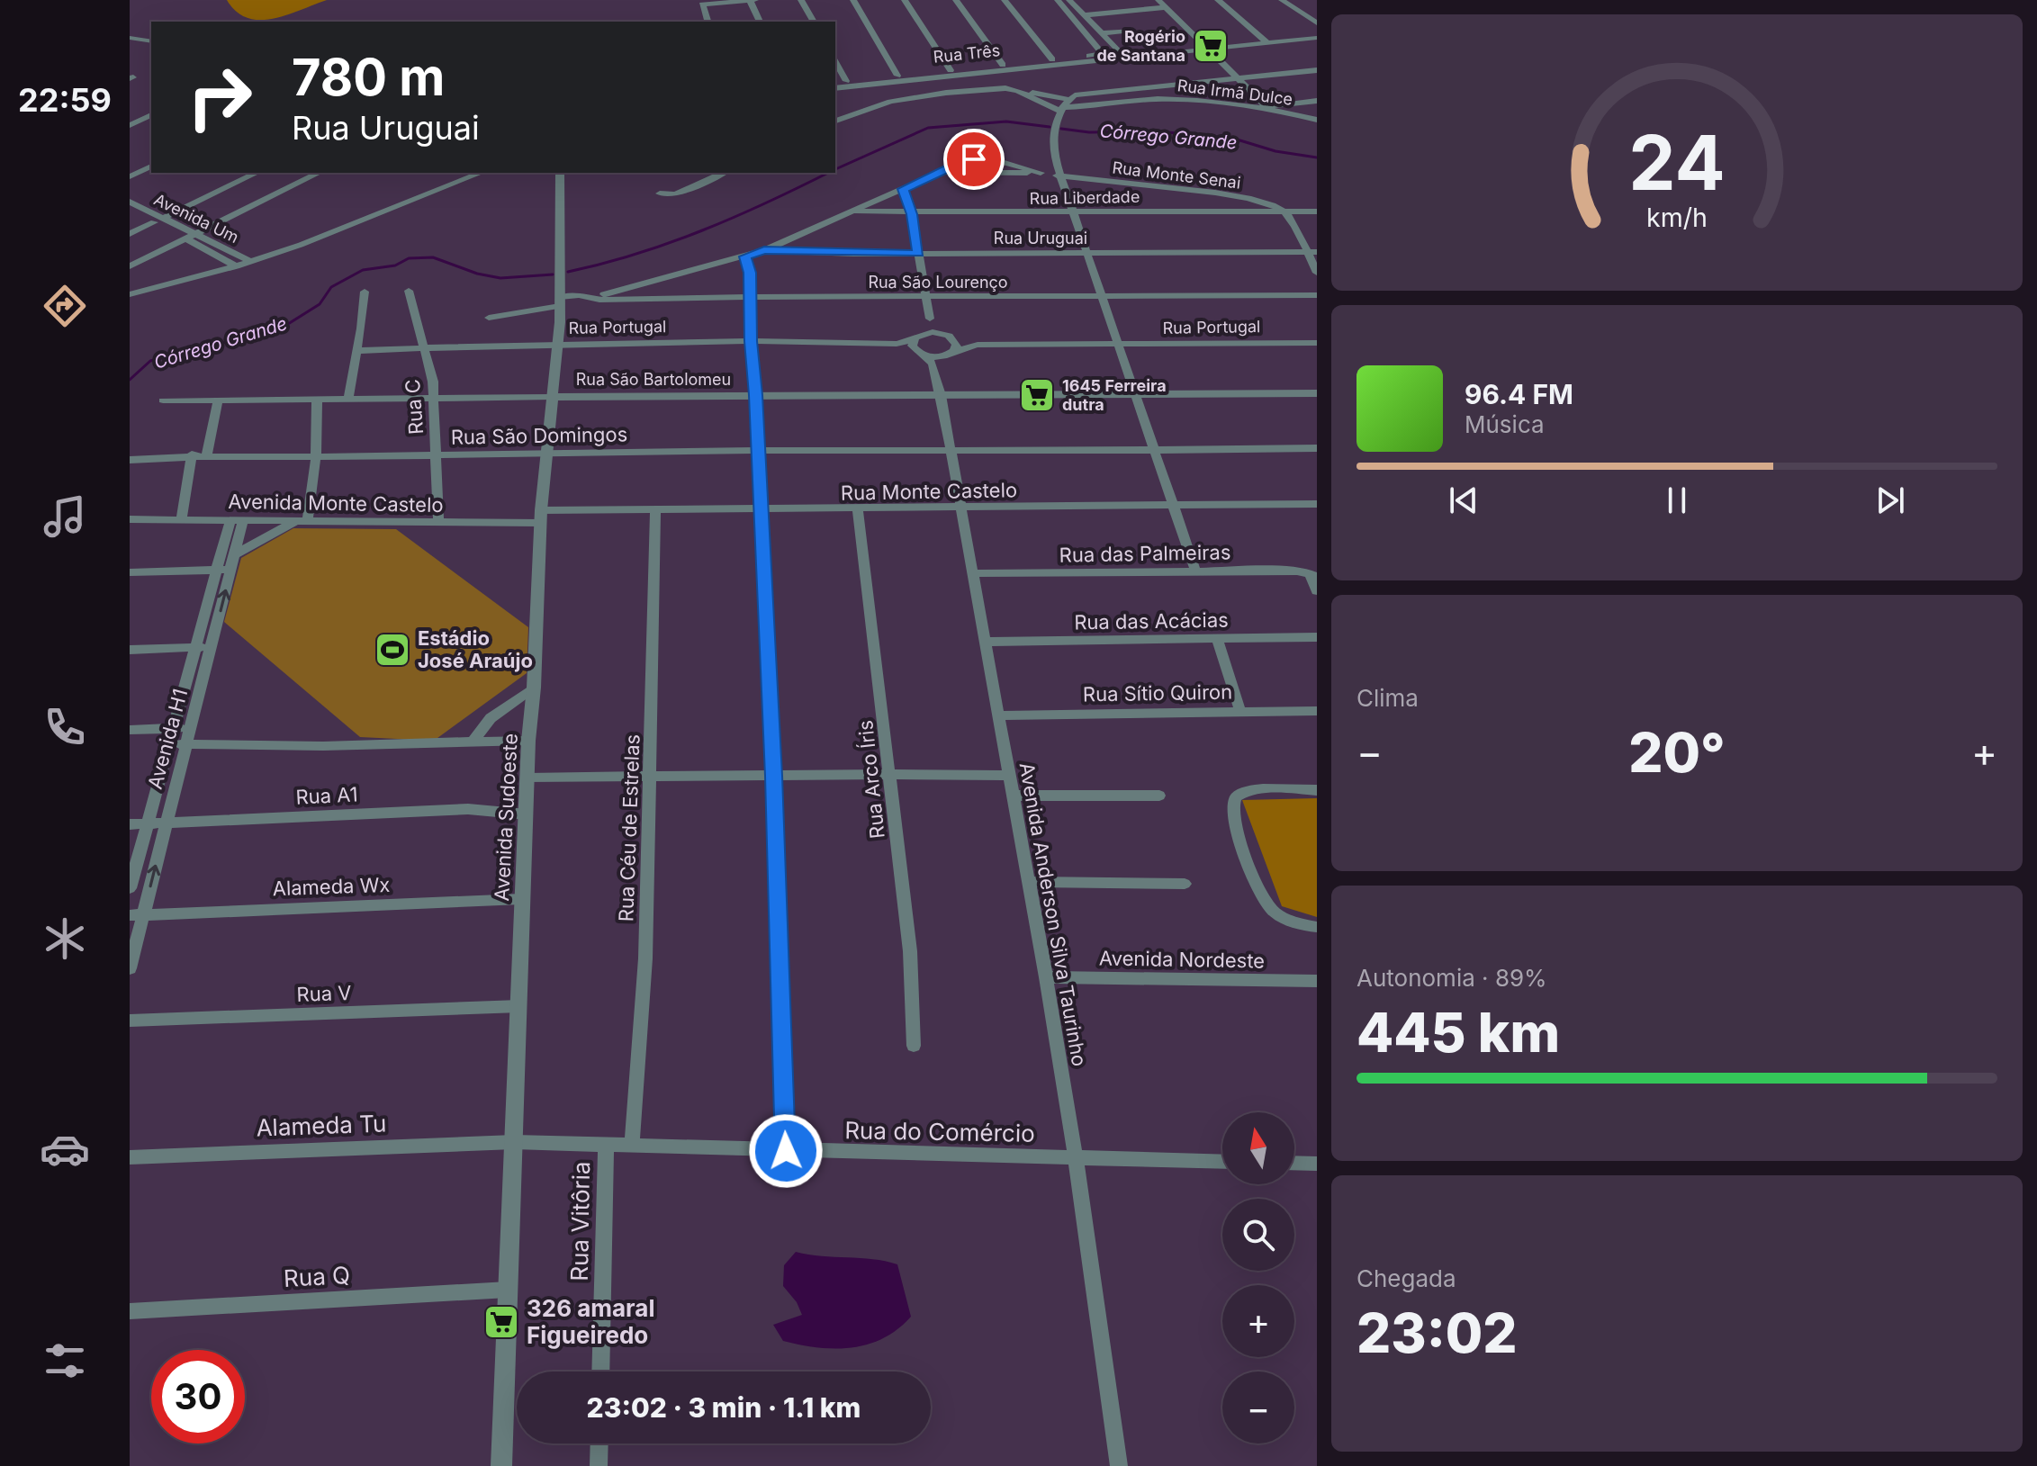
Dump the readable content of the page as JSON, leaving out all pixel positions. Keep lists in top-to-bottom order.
{
  "streets": {
    "street": [
      "Rua Três",
      "Rua Irmã Dulce",
      "Rua Monte Senai",
      "Rua Liberdade",
      "Avenida Um",
      "Rua Uruguai",
      "Rua São Lourenço",
      "Rua Portugal",
      "Rua São Bartolomeu",
      "Rua C",
      "Rua São Domingos",
      "Rua Monte Castelo",
      "Avenida Monte Castelo",
      "Rua das Palmeiras",
      "Rua das Acácias",
      "Rua Sítio Quiron",
      "Avenida H1",
      "Rua Arco Íris",
      "Rua A1",
      "Avenida Sudoeste",
      "Rua Céu de Estrelas",
      "Alameda Wx",
      "Avenida Anderson Silva Taurinho",
      "Avenida Nordeste",
      "Rua V",
      "Alameda Tu",
      "Rua do Comércio",
      "Rua Vitôria",
      "Rua Q"
    ]
  },
  "crossings": [
    ["Rua Monte Senai", "Rua Liberdade"],
    ["Rua São Lourenço", "Avenida Sudoeste"],
    ["Rua Portugal", "Rua C"],
    ["Rua Portugal", "Avenida Sudoeste"],
    ["Rua São Bartolomeu", "Rua C"],
    ["Rua São Bartolomeu", "Avenida Sudoeste"],
    ["Rua São Bartolomeu", "Avenida Anderson Silva Taurinho"],
    ["Rua C", "Rua São Domingos"],
    ["Rua C", "Avenida Monte Castelo"],
    ["Rua São Domingos", "Avenida Sudoeste"],
    ["Rua São Domingos", "Avenida Anderson Silva Taurinho"],
    ["Rua Monte Castelo", "Avenida Monte Castelo"],
    ["Rua Monte Castelo", "Rua Arco Íris"],
    ["Rua Monte Castelo", "Avenida Sudoeste"],
    ["Rua Monte Castelo", "Rua Céu de Estrelas"],
    ["Rua Monte Castelo", "Avenida Anderson Silva Taurinho"],
    ["Avenida Monte Castelo", "Avenida H1"],
    ["Avenida Monte Castelo", "Avenida Sudoeste"],
    ["Rua das Palmeiras", "Avenida Anderson Silva Taurinho"],
    ["Rua das Acácias", "Avenida Anderson Silva Taurinho"],
    ["Rua Sítio Quiron", "Avenida Anderson Silva Taurinho"],
    ["Avenida H1", "Rua A1"],
    ["Avenida H1", "Alameda Wx"],
    ["Rua A1", "Avenida Sudoeste"],
    ["Avenida Sudoeste", "Alameda Wx"],
    ["Avenida Sudoeste", "Rua V"],
    ["Avenida Sudoeste", "Alameda Tu"],
    ["Avenida Sudoeste", "Rua do Comércio"],
    ["Avenida Sudoeste", "Rua Q"],
    ["Rua Céu de Estrelas", "Rua do Comércio"],
    ["Avenida Anderson Silva Taurinho", "Avenida Nordeste"],
    ["Avenida Anderson Silva Taurinho", "Rua do Comércio"],
    ["Alameda Tu", "Rua do Comércio"],
    ["Rua do Comércio", "Rua Vitôria"]
  ],
  "water": ["Córrego Grande"],
  "places": {
    "supermarket": ["Rogério de Santana", "1645 Ferreira dutra", "326 amaral Figueiredo"],
    "sports": ["Estádio José Araújo"]
  },
  "north": "top",
  "page": {
    "tabs": "22:59",
    "turn": ["780 m", "Rua Uruguai"],
    "song": ["96.4 FM", "Música"],
    "tile": [
      "Clima",
      ["Autonomia · 89%", "445 km"],
      ["Chegada", "23:02"]
    ],
    "heat": ["−", "20°", "+"],
    "map_buttons": ["+", "−"],
    "limit": "30",
    "trip": "23:02 · 3 min · 1.1 km",
    "gauge": ["24", "km/h"]
  }
}
